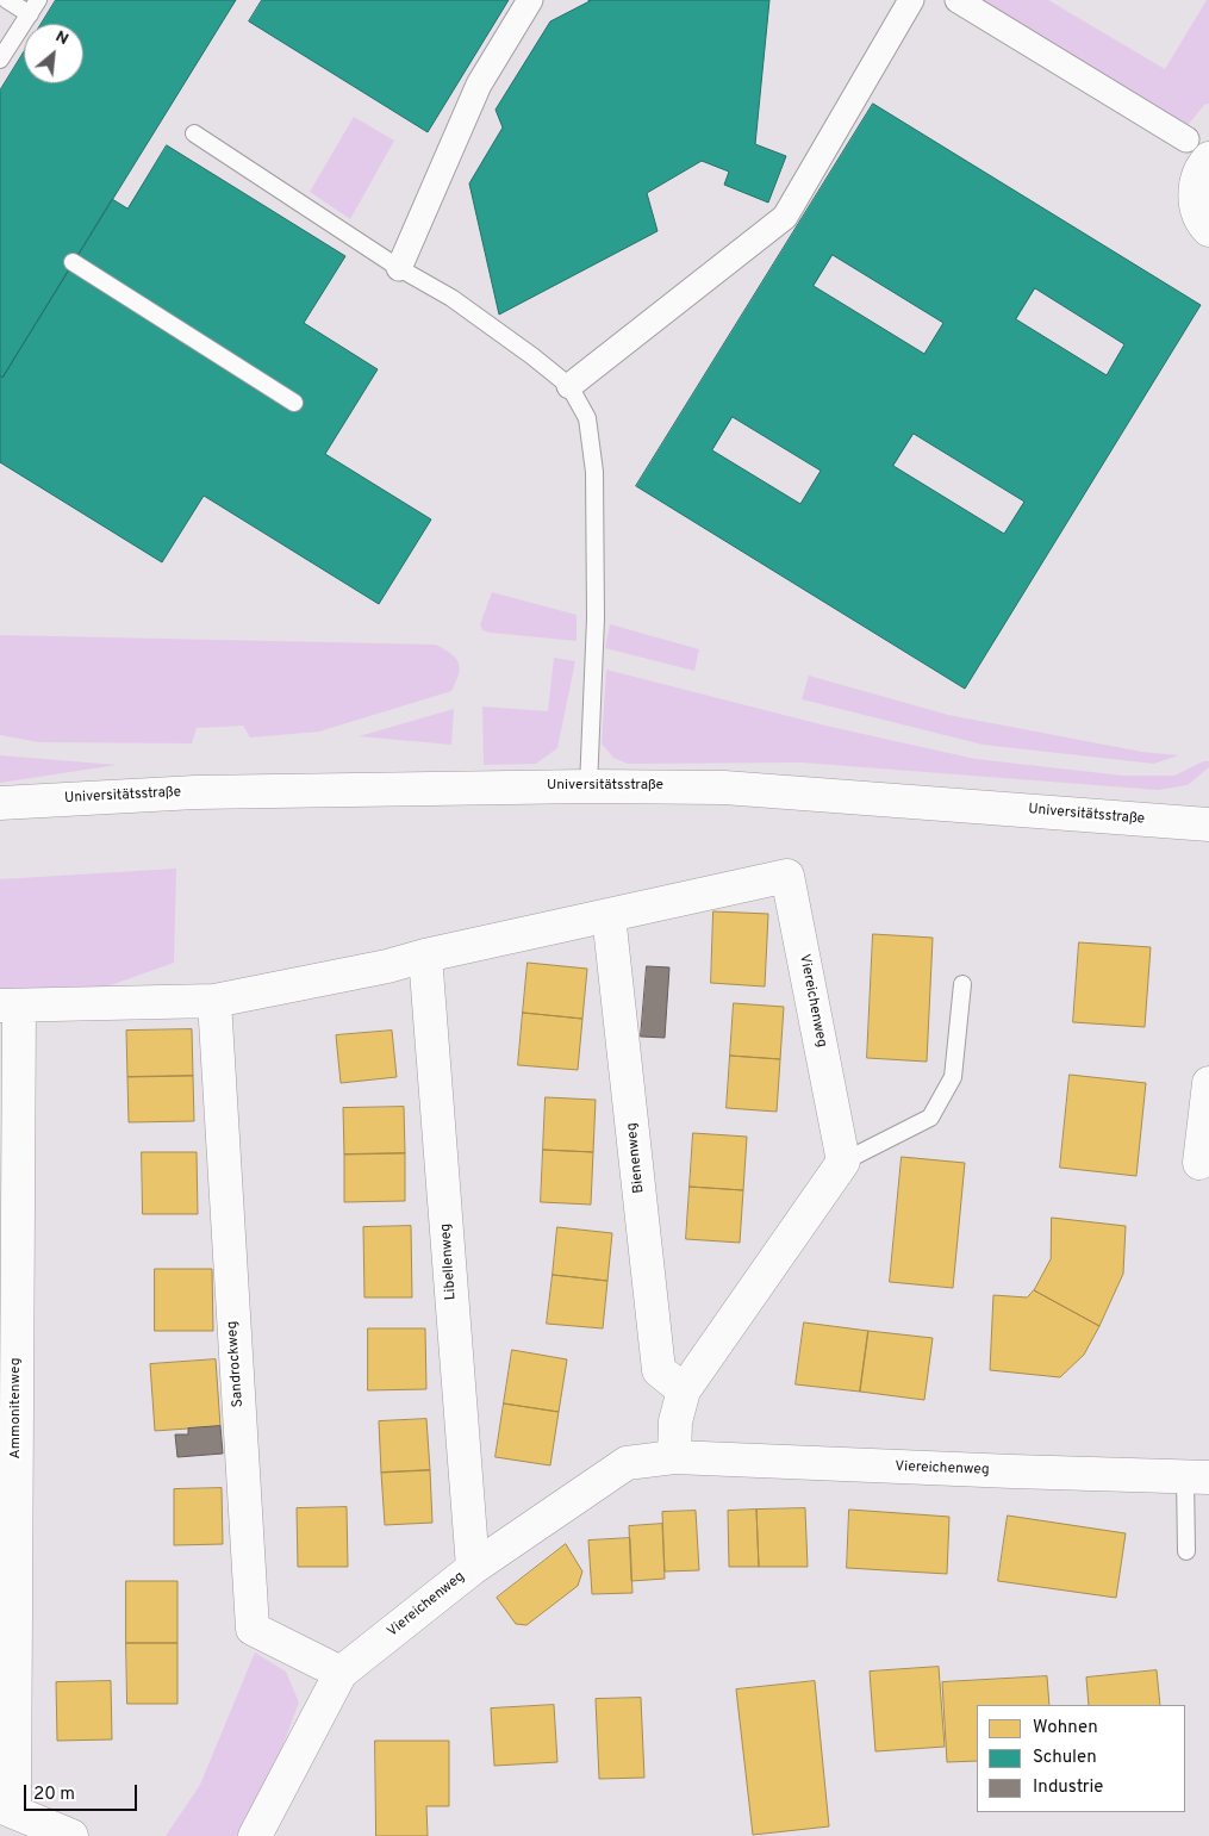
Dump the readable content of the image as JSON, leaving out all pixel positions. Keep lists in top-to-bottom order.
{
  "streets": {
    "street": [
      "Universitätsstraße",
      "Viereichenweg",
      "Bienenweg",
      "Libellenweg",
      "Sandrockweg",
      "Ammonitenweg"
    ]
  },
  "crossings": [
    ["Viereichenweg", "Bienenweg"],
    ["Viereichenweg", "Libellenweg"],
    ["Viereichenweg", "Sandrockweg"]
  ],
  "legend": ["Wohnen", "Schulen", "Industrie"],
  "scale_bar": "20 m",
  "north": "top right"
}
